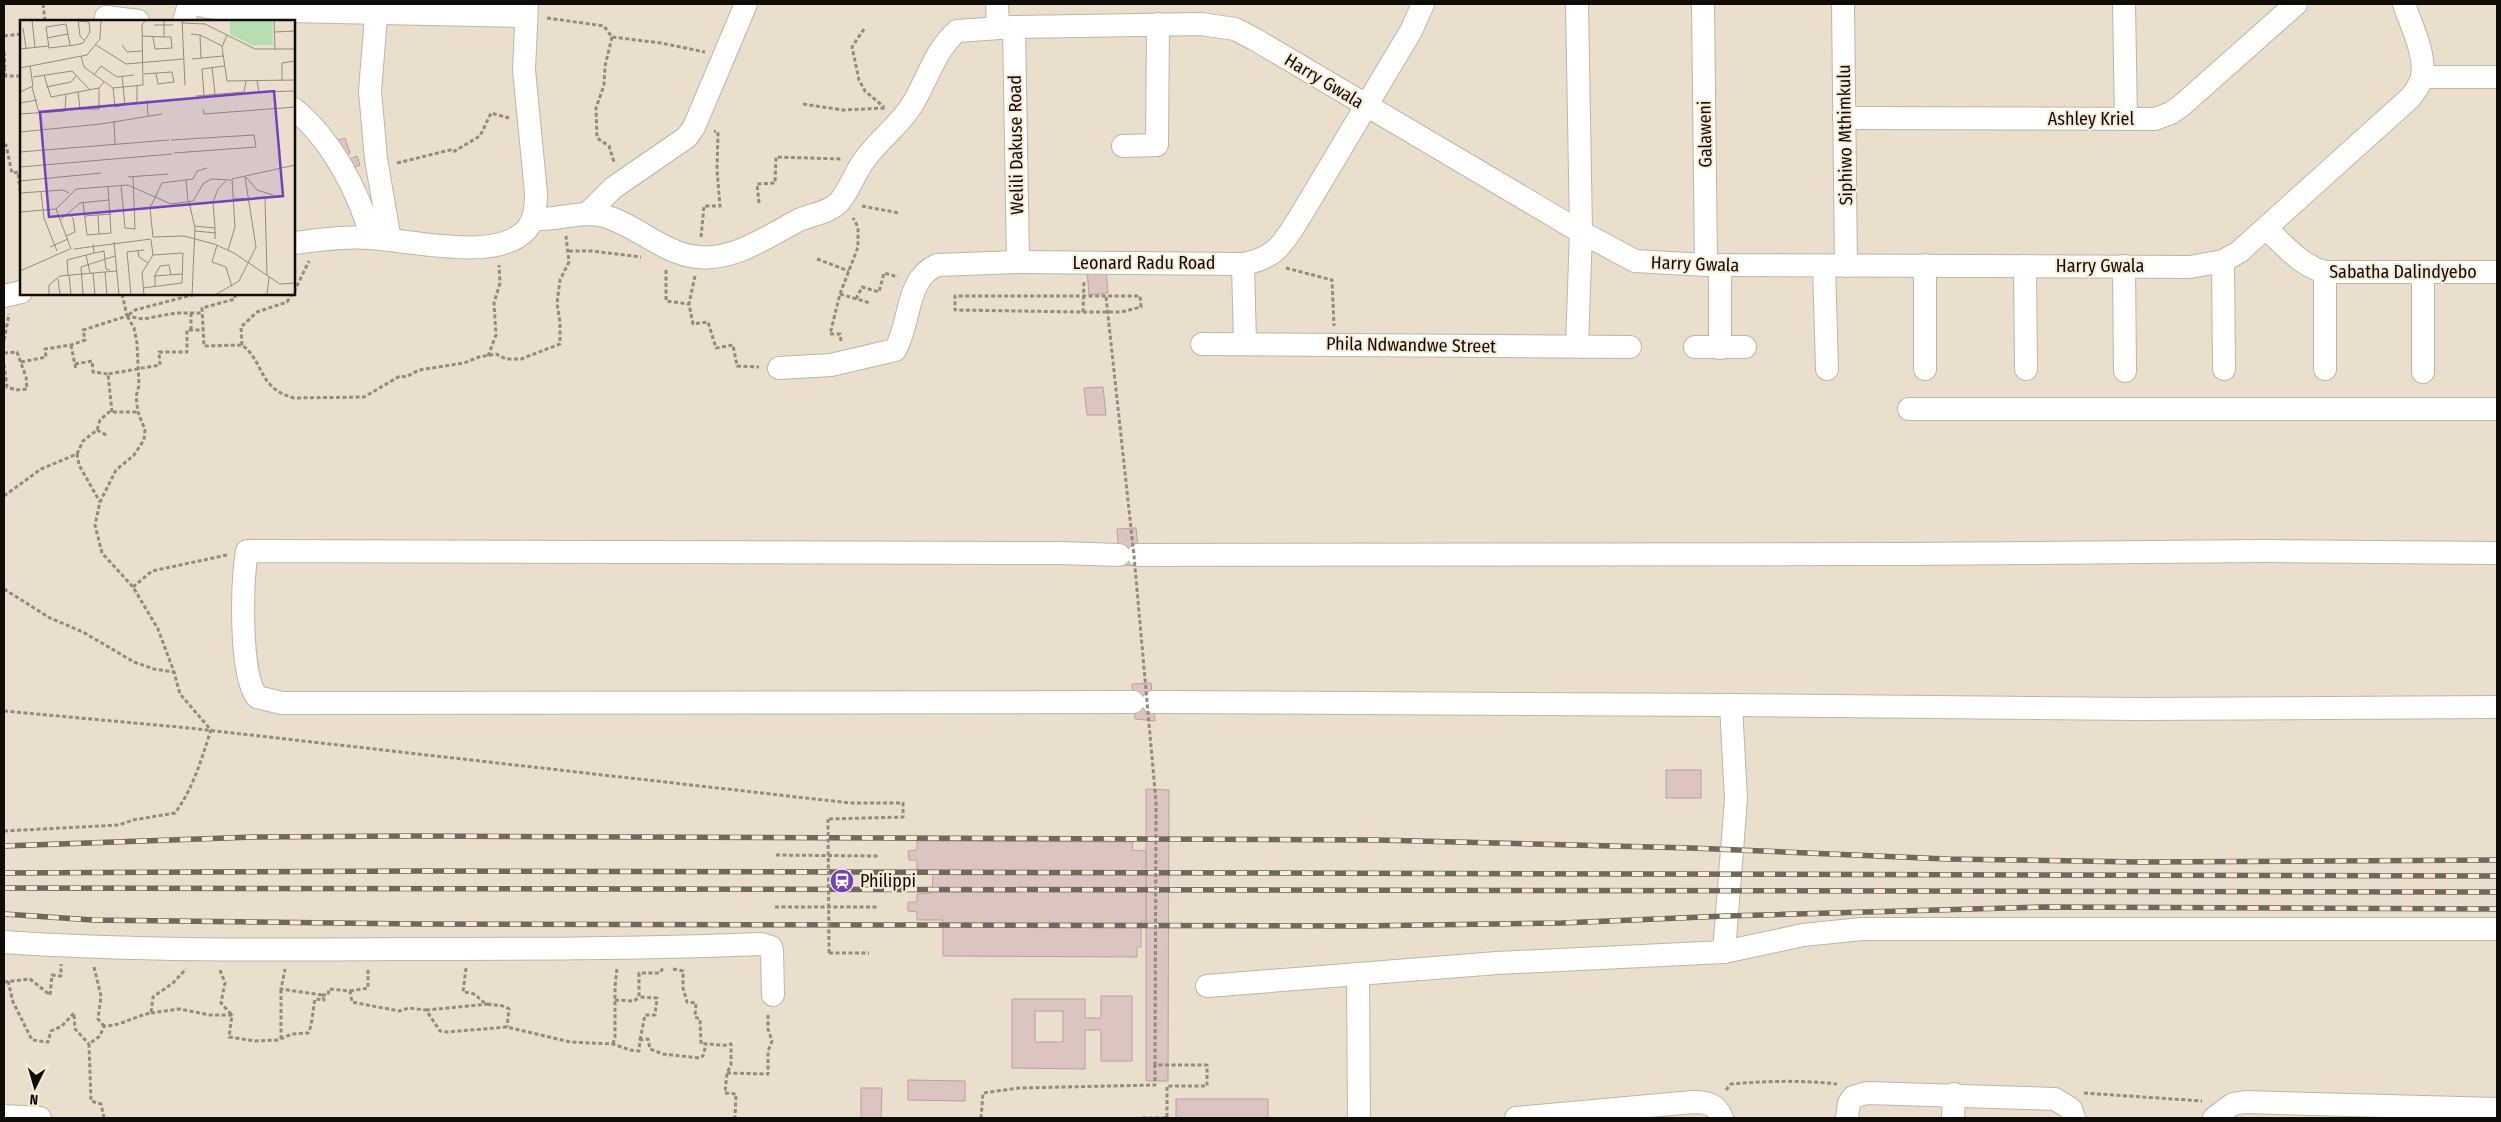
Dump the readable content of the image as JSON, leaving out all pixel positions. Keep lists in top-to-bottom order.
{
  "streets": {
    "street": [
      "Harry Gwala",
      "Ashley Kriel",
      "Galaweni",
      "Siphiwo Mthimkulu",
      "Welili Dakuse Road",
      "Leonard Radu Road",
      "Sabatha Dalindyebo",
      "Phila Ndwandwe Street"
    ]
  },
  "crossings": [
    ["Harry Gwala", "Galaweni"],
    ["Harry Gwala", "Siphiwo Mthimkulu"],
    ["Harry Gwala", "Welili Dakuse Road"],
    ["Harry Gwala", "Leonard Radu Road"],
    ["Harry Gwala", "Sabatha Dalindyebo"],
    ["Ashley Kriel", "Siphiwo Mthimkulu"],
    ["Welili Dakuse Road", "Leonard Radu Road"]
  ],
  "places": {
    "station": ["Philippi"]
  },
  "north": "bottom"
}
